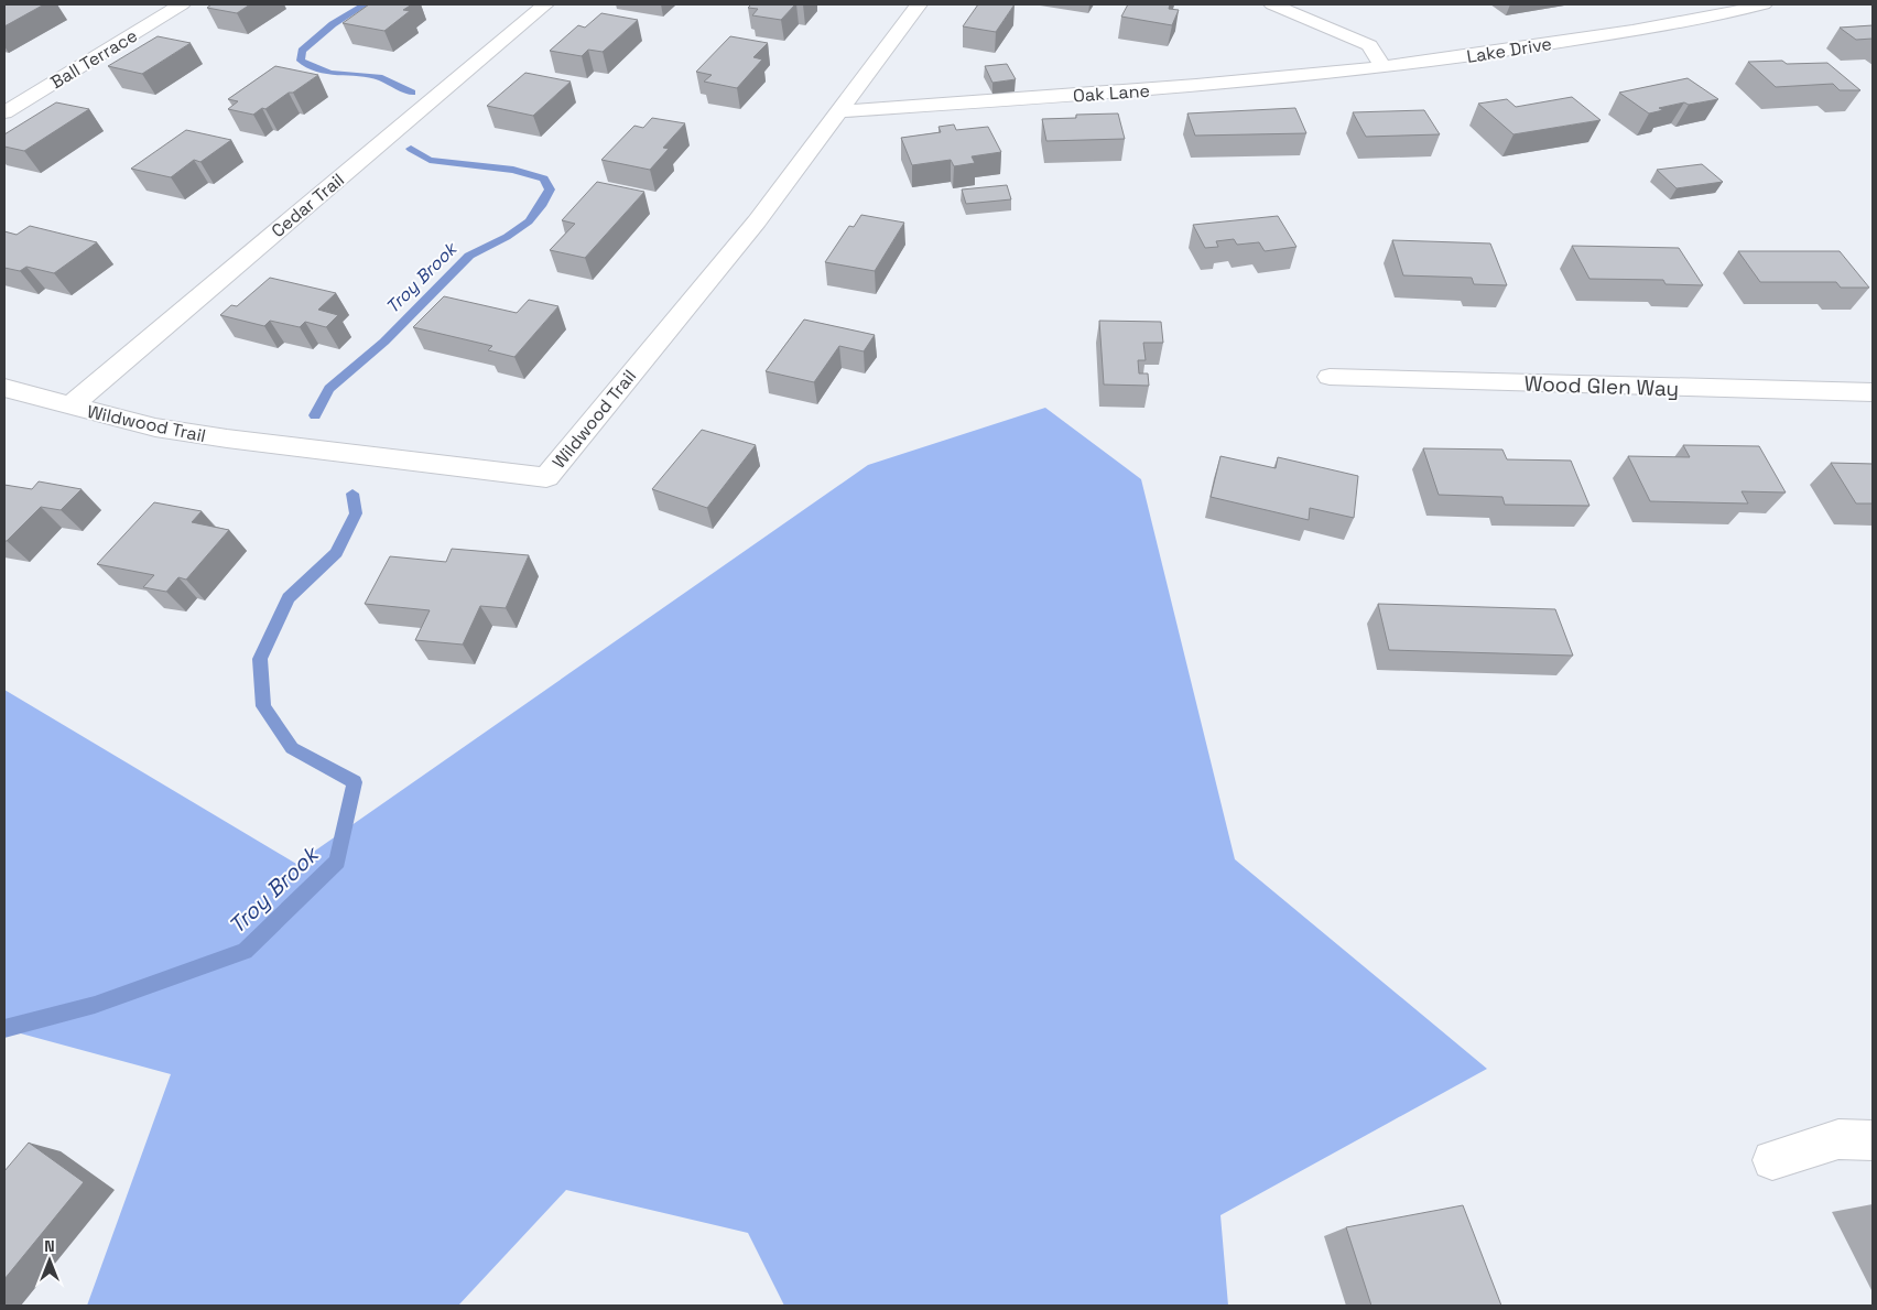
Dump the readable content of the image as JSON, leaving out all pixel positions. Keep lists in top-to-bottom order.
{
  "streets": {
    "street": [
      "Lake Drive",
      "Ball Terrace",
      "Oak Lane",
      "Cedar Trail",
      "Wood Glen Way",
      "Wildwood Trail"
    ]
  },
  "crossings": [
    ["Lake Drive", "Oak Lane"],
    ["Oak Lane", "Wildwood Trail"],
    ["Cedar Trail", "Wildwood Trail"]
  ],
  "water": ["Troy Brook"],
  "north": "top"
}
